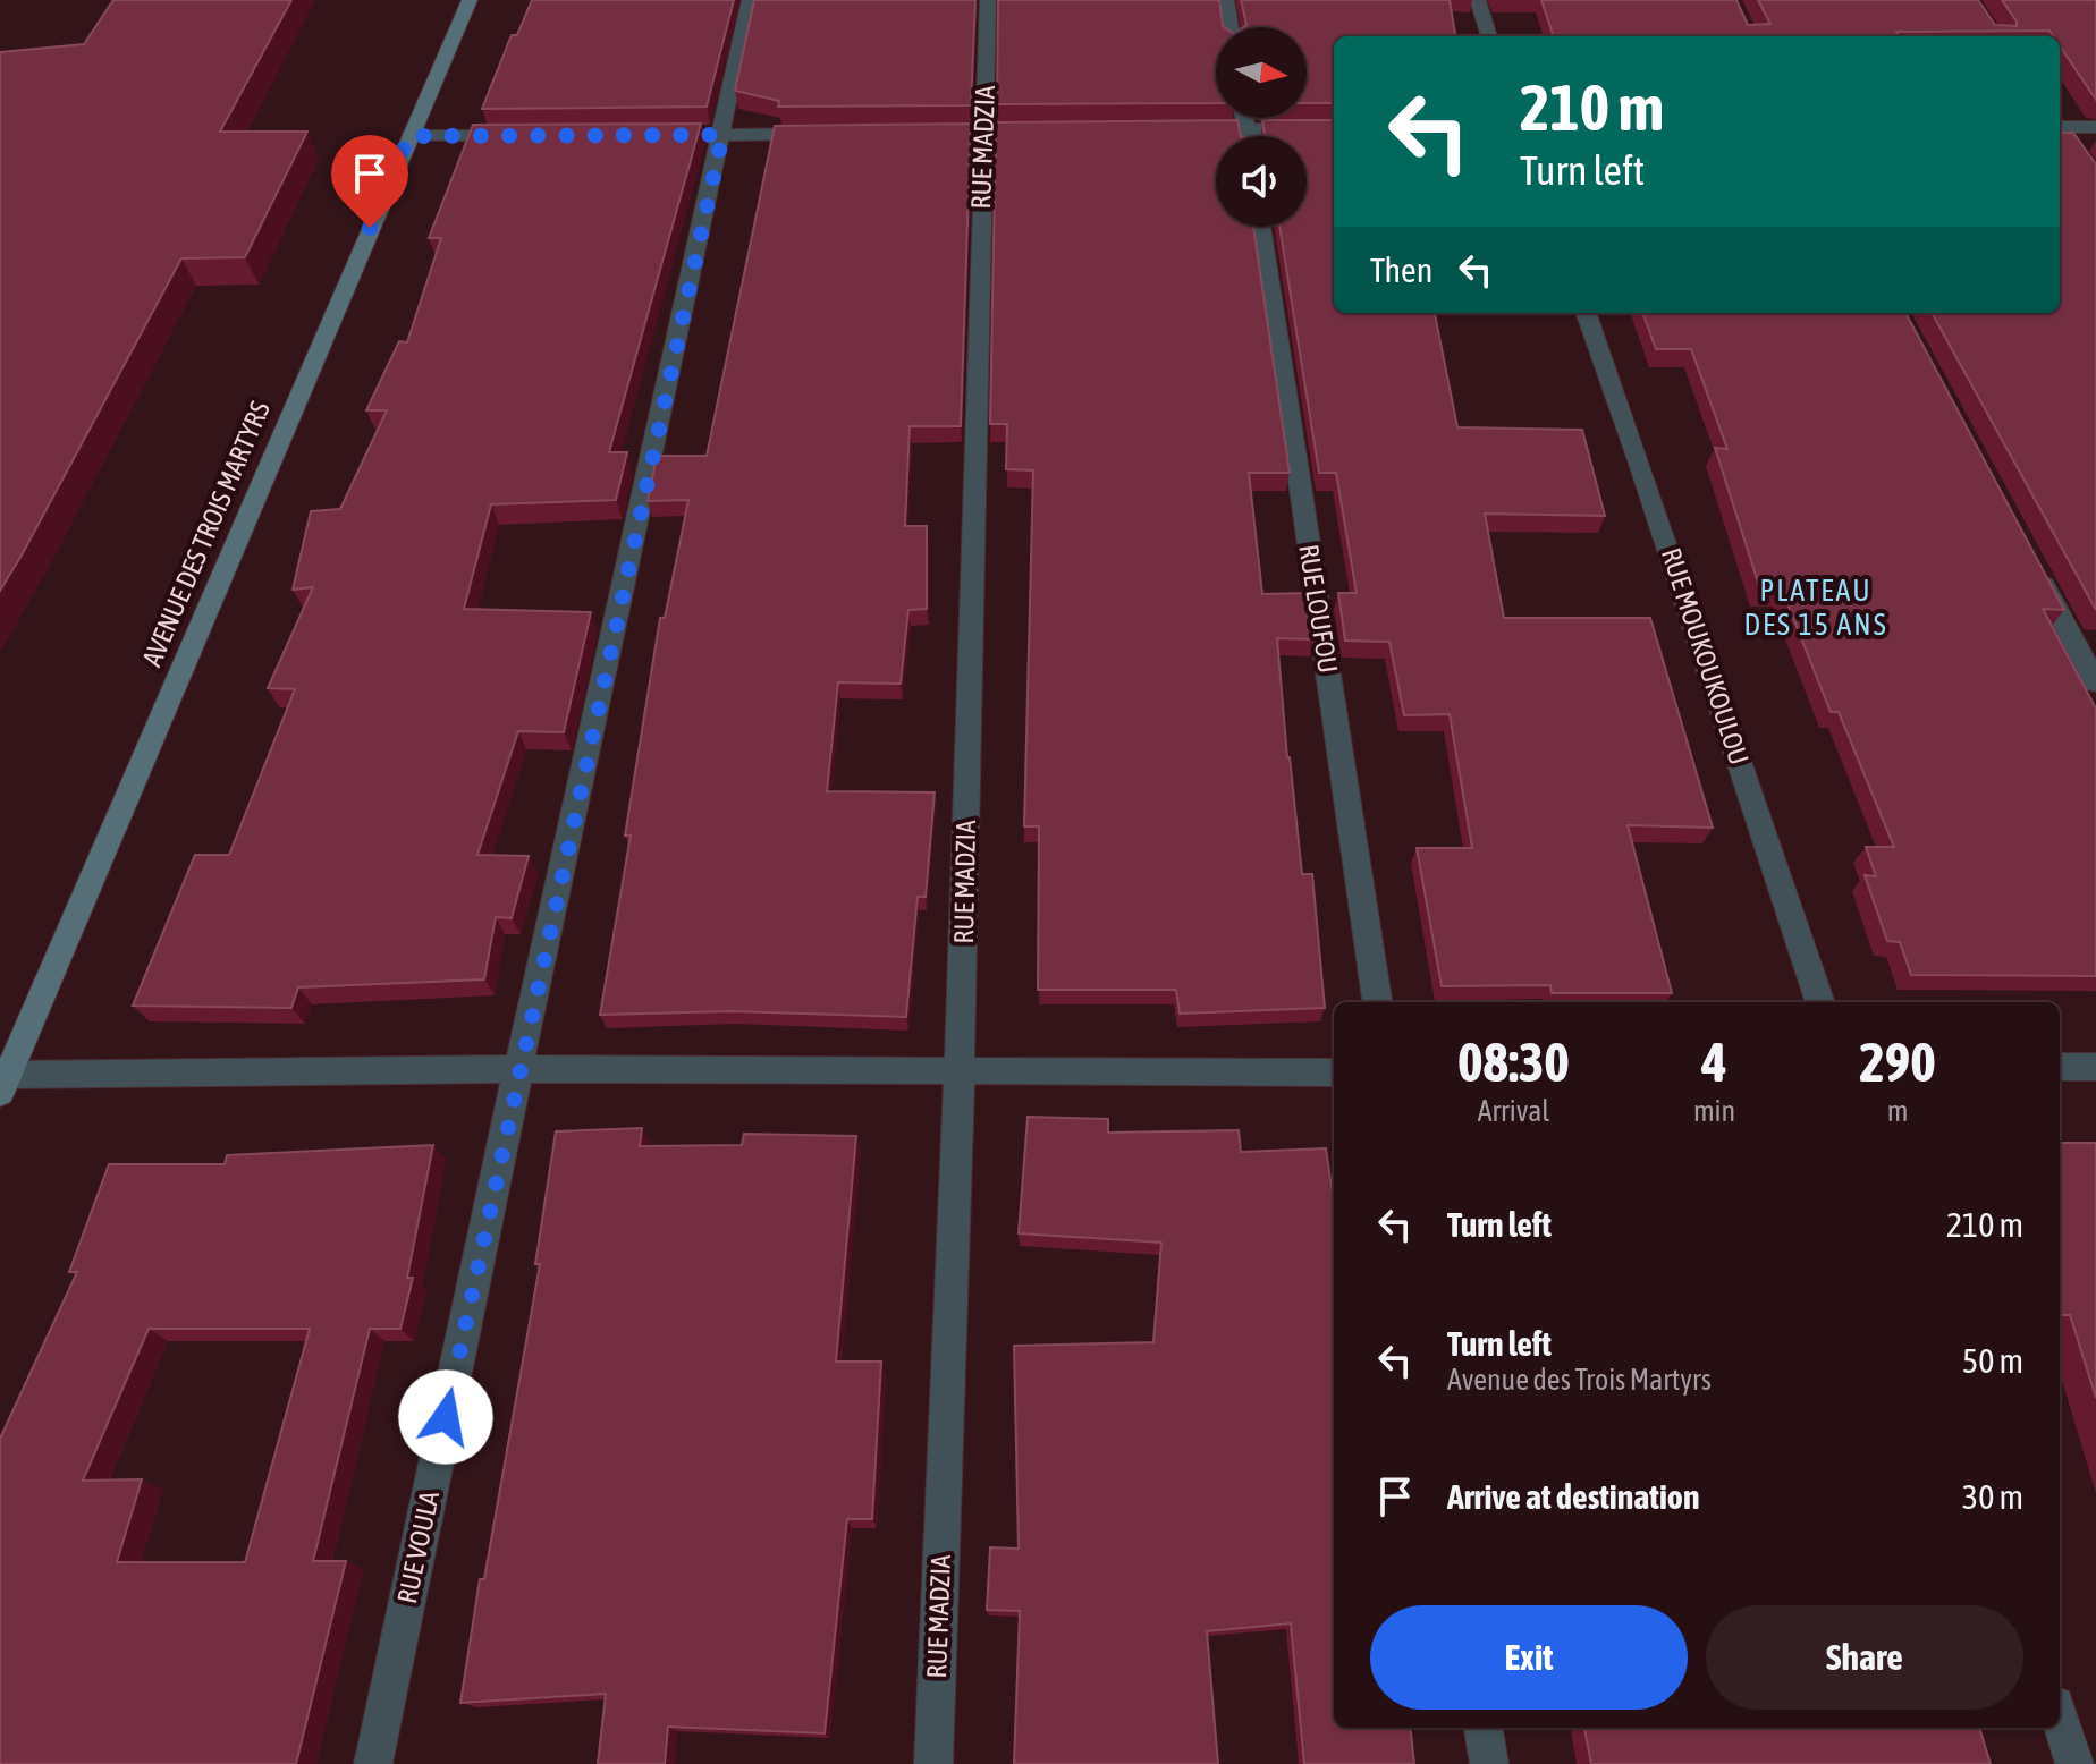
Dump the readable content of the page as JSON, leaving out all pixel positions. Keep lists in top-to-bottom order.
{
  "streets": {
    "main road": ["AVENUE DES TROIS MARTYRS"],
    "street": [
      "RUE MADZIA",
      "RUE LOUFOU",
      "RUE MOUKOUKOULOU",
      "RUE VOULA"
    ]
  },
  "districts": ["PLATEAU DES 15 ANS"],
  "north": "right",
  "page": {
    "turn": ["210 m", "Turn left"],
    "then": "Then",
    "eta": [
      "08:30",
      "Arrival",
      "4",
      "min",
      "290",
      "m"
    ],
    "list": [
      {
        "name": "Turn left",
        "value": "210 m"
      },
      {
        "name": "Turn left",
        "note": "Avenue des Trois Martyrs",
        "value": "50 m"
      },
      {
        "name": "Arrive at destination",
        "value": "30 m"
      }
    ],
    "buttons": ["Exit", "Share"]
  }
}
